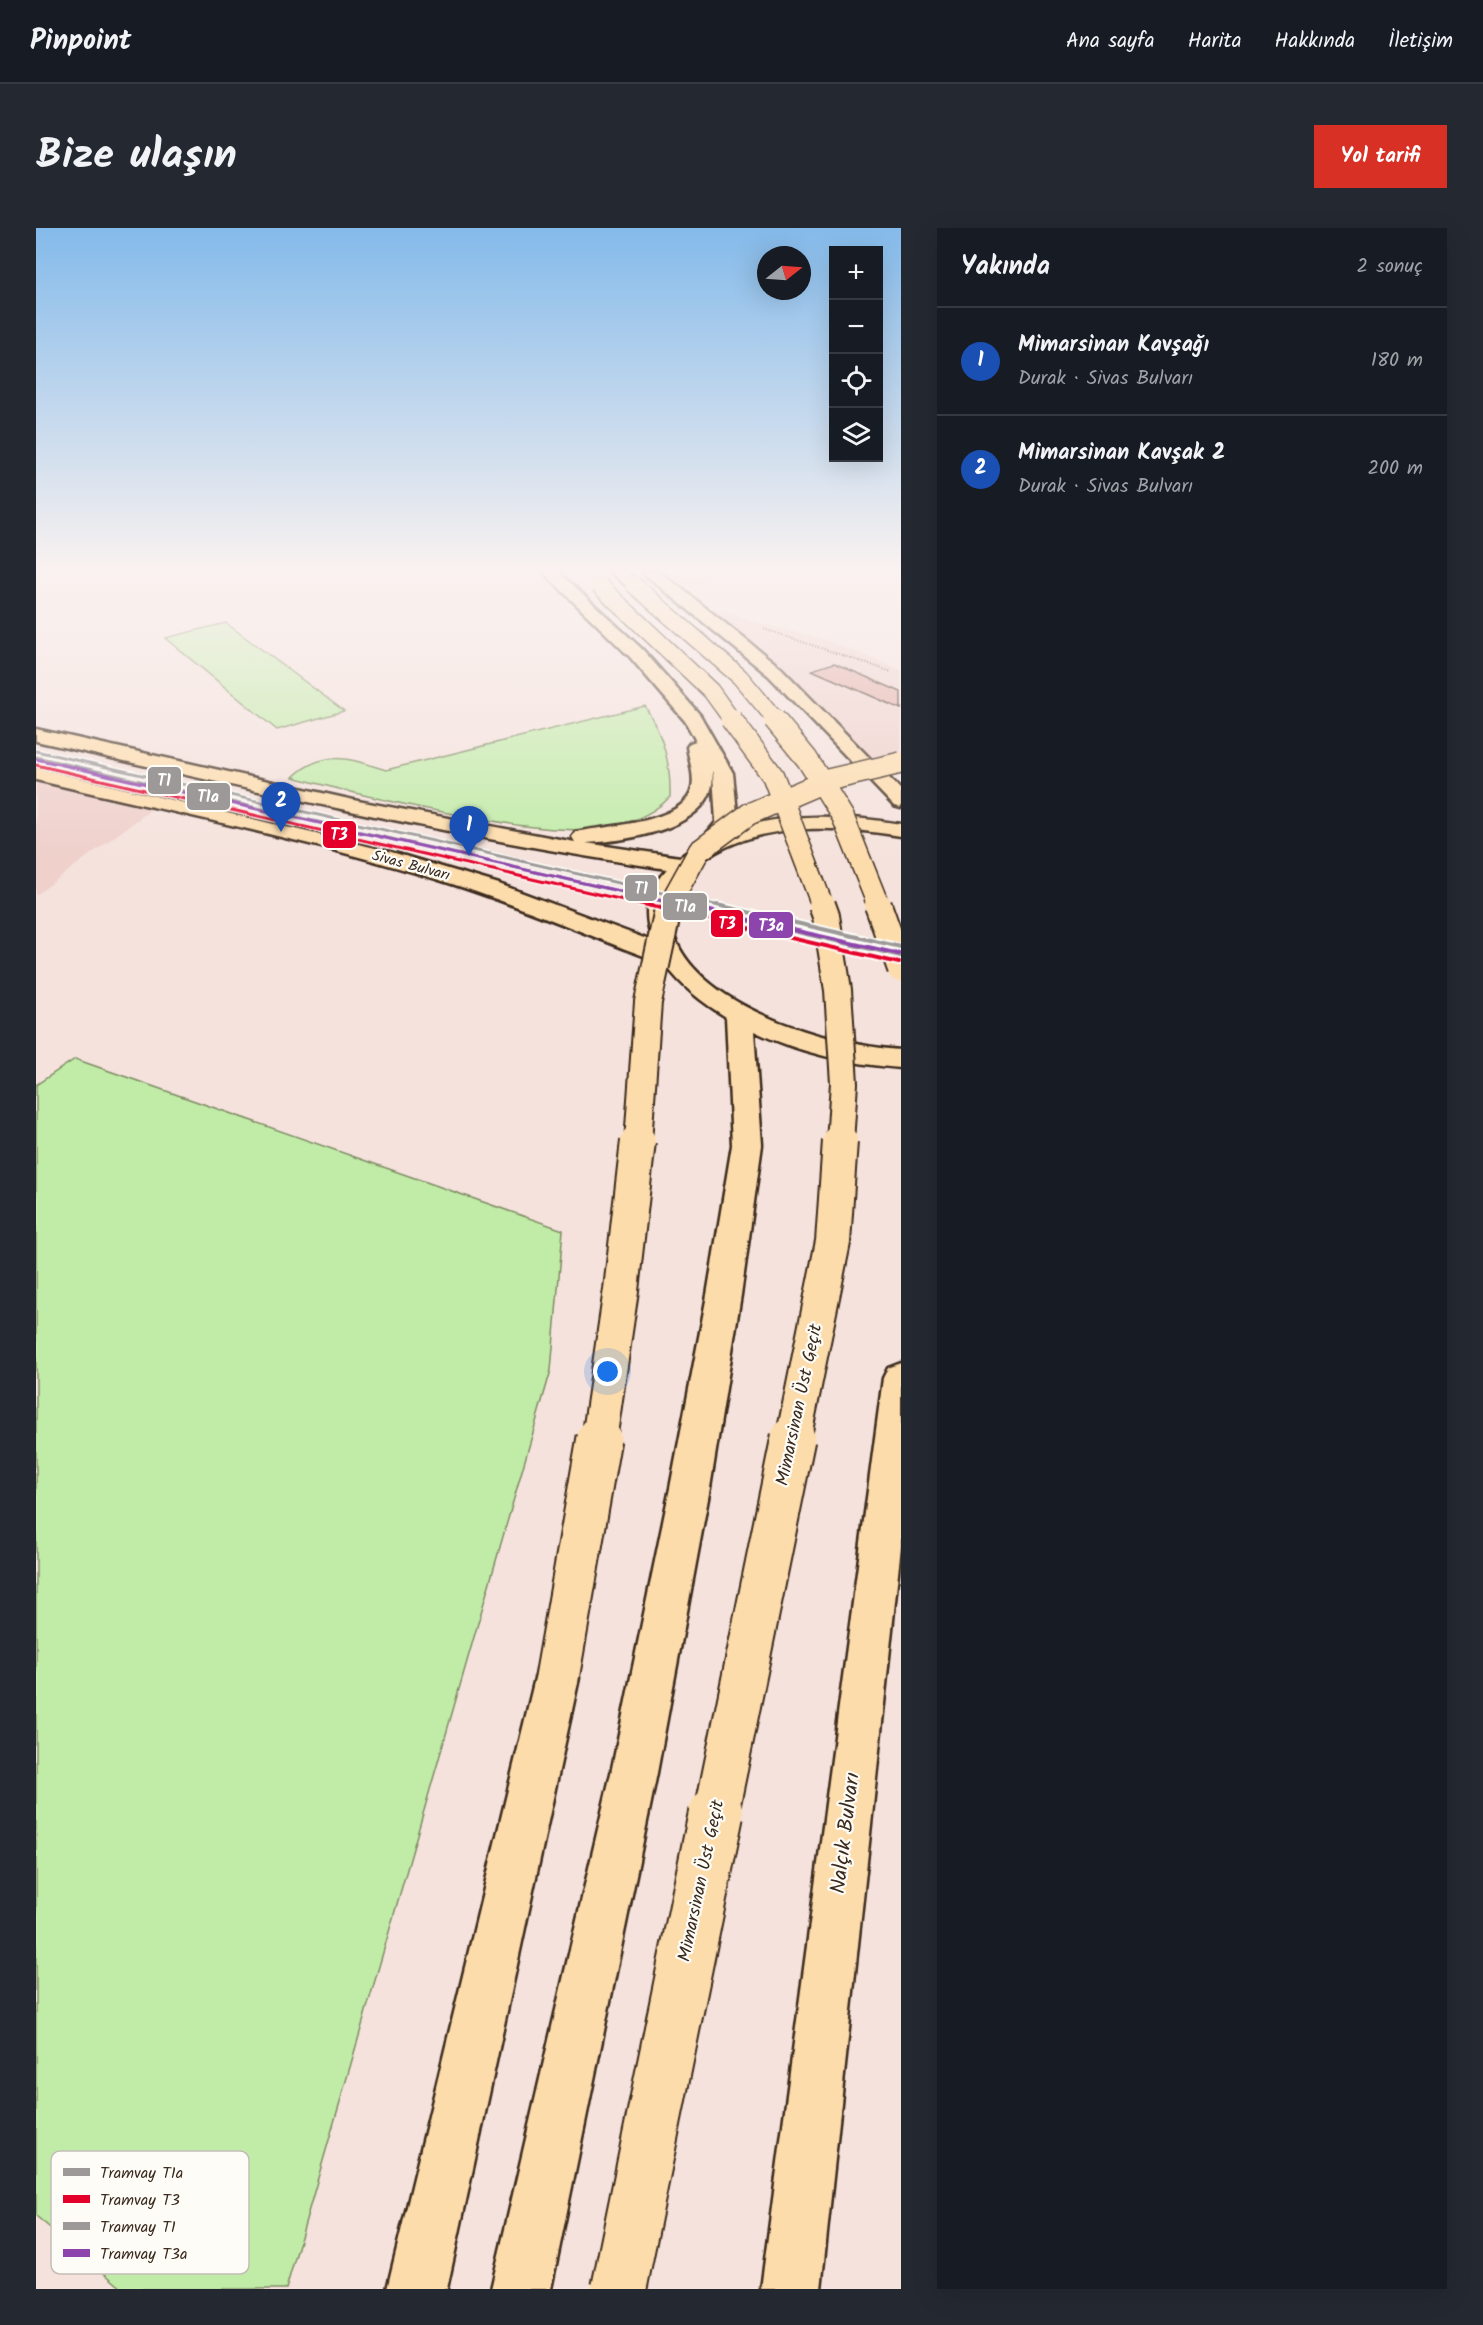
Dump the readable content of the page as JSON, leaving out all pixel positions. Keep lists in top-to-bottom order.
{
  "streets": {
    "highway": ["Sivas Bulvarı", "Mimarsinan Üst Geçit", "Nalçık Bulvarı"]
  },
  "lines": [
    "tram line T1",
    "tram line T1a",
    "tram line T3a",
    "tram line T3"
  ],
  "legend": [
    "Tramvay T1a",
    "Tramvay T3",
    "Tramvay T1",
    "Tramvay T3a"
  ],
  "north": "right",
  "page": {
    "header": "Pinpoint",
    "nav": [
      "Ana sayfa",
      "Harita",
      "Hakkında",
      "İletişim"
    ],
    "title": "Bize ulaşın",
    "buttons": "Yol tarifi",
    "heading": ["Yakında", "2 sonuç"],
    "map_buttons": ["+", "−"],
    "list": [
      {
        "mark": "1",
        "name": "Mimarsinan Kavşağı",
        "note": "Durak · Sivas Bulvarı",
        "value": "180 m"
      },
      {
        "mark": "2",
        "name": "Mimarsinan Kavşak 2",
        "note": "Durak · Sivas Bulvarı",
        "value": "200 m"
      }
    ],
    "pins": ["2", "1"]
  }
}
